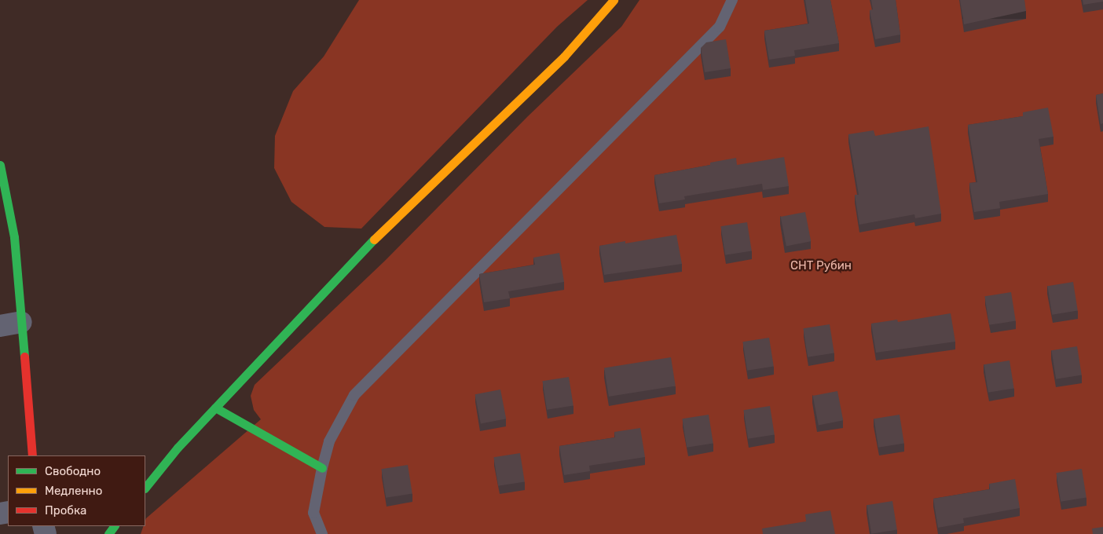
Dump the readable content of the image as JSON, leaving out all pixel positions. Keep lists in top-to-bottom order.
{
  "parks": ["СНТ Рубин"],
  "legend": ["Свободно", "Медленно", "Пробка"]
}
